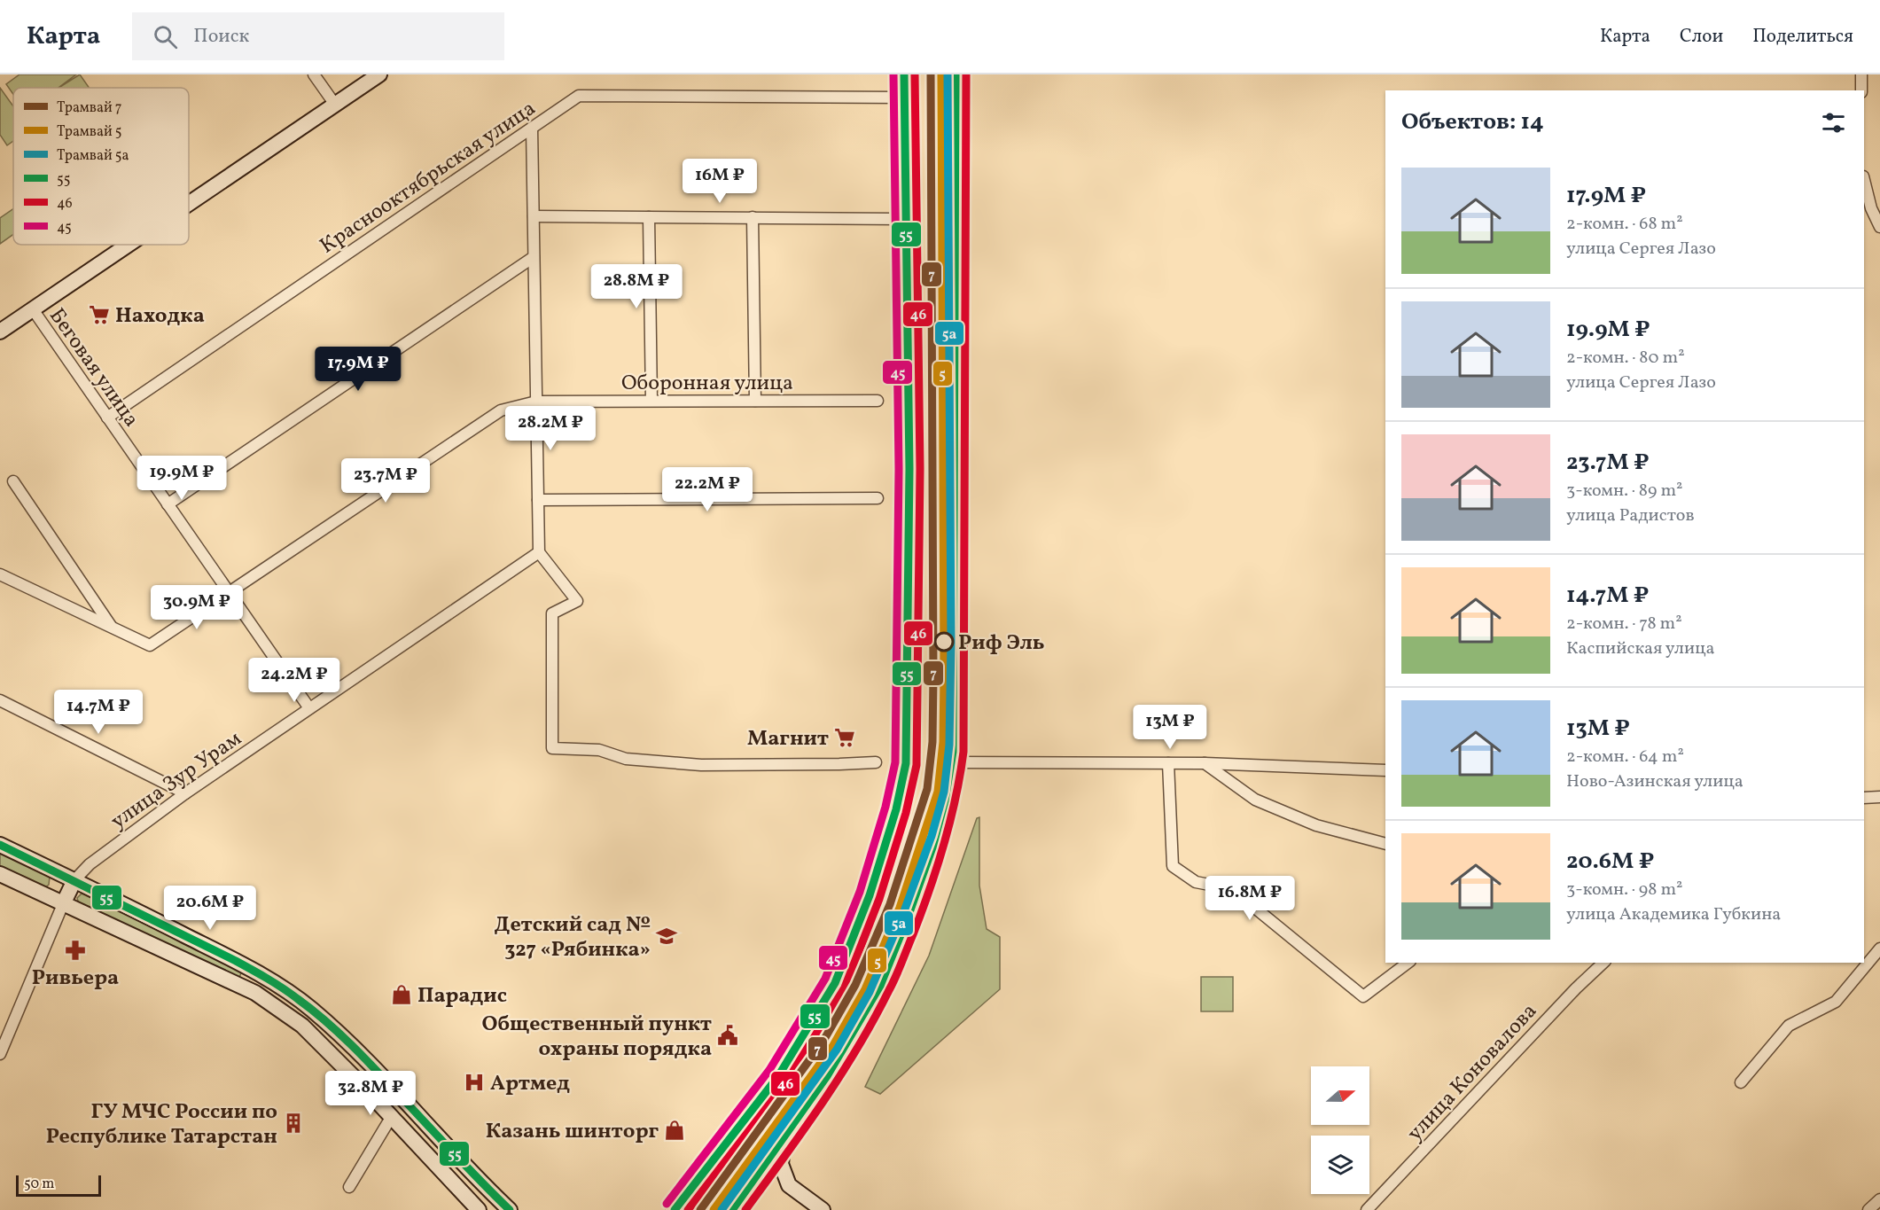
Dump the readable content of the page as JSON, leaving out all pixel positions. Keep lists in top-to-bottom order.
{
  "streets": {
    "street": [
      "Краснооктябрьская улица",
      "Беговая улица",
      "Оборонная улица",
      "улица Зур Урам",
      "улица Коновалова"
    ]
  },
  "crossings": [
    ["Краснооктябрьская улица", "Беговая улица"],
    ["Беговая улица", "Оборонная улица"],
    ["Беговая улица", "улица Зур Урам"]
  ],
  "places": {
    "supermarket": ["Находка", "Магнит"],
    "other": ["Риф Эль"],
    "school or university": ["Детский сад № 327 «Рябинка»"],
    "pharmacy": ["Ривьера"],
    "shop": ["Парадис", "Казань шинторг"],
    "public building": ["Общественный пункт охраны порядка"],
    "hospital": ["Артмед"],
    "building": ["ГУ МЧС России по Республике Татарстан"]
  },
  "lines": [
    "tram line 7",
    "tram line 5",
    "tram line 5а",
    "transit line 55",
    "transit line 46",
    "transit line 45"
  ],
  "legend": [
    "Трамвай 7",
    "Трамвай 5",
    "Трамвай 5а",
    "55",
    "46",
    "45"
  ],
  "scale_bar": "50 m",
  "north": "right",
  "page": {
    "header": "Карта",
    "search": "Поиск",
    "nav": ["Карта", "Слои", "Поделиться"],
    "heading": "Объектов: 14",
    "list": [
      {
        "name": "17.9M ₽",
        "note": "2-комн. · 68 m² · улица Сергея Лазо"
      },
      {
        "name": "19.9M ₽",
        "note": "2-комн. · 80 m² · улица Сергея Лазо"
      },
      {
        "name": "23.7M ₽",
        "note": "3-комн. · 89 m² · улица Радистов"
      },
      {
        "name": "14.7M ₽",
        "note": "2-комн. · 78 m² · Каспийская улица"
      },
      {
        "name": "13M ₽",
        "note": "2-комн. · 64 m² · Ново-Азинская улица"
      },
      {
        "name": "20.6M ₽",
        "note": "3-комн. · 98 m² · улица Академика Губкина"
      }
    ],
    "price": [
      "16M ₽",
      "28.8M ₽",
      "17.9M ₽",
      "28.2M ₽",
      "19.9M ₽",
      "23.7M ₽",
      "22.2M ₽",
      "30.9M ₽",
      "24.2M ₽",
      "14.7M ₽",
      "13M ₽",
      "16.8M ₽",
      "20.6M ₽",
      "32.8M ₽"
    ],
    "scale": "50 m"
  }
}
